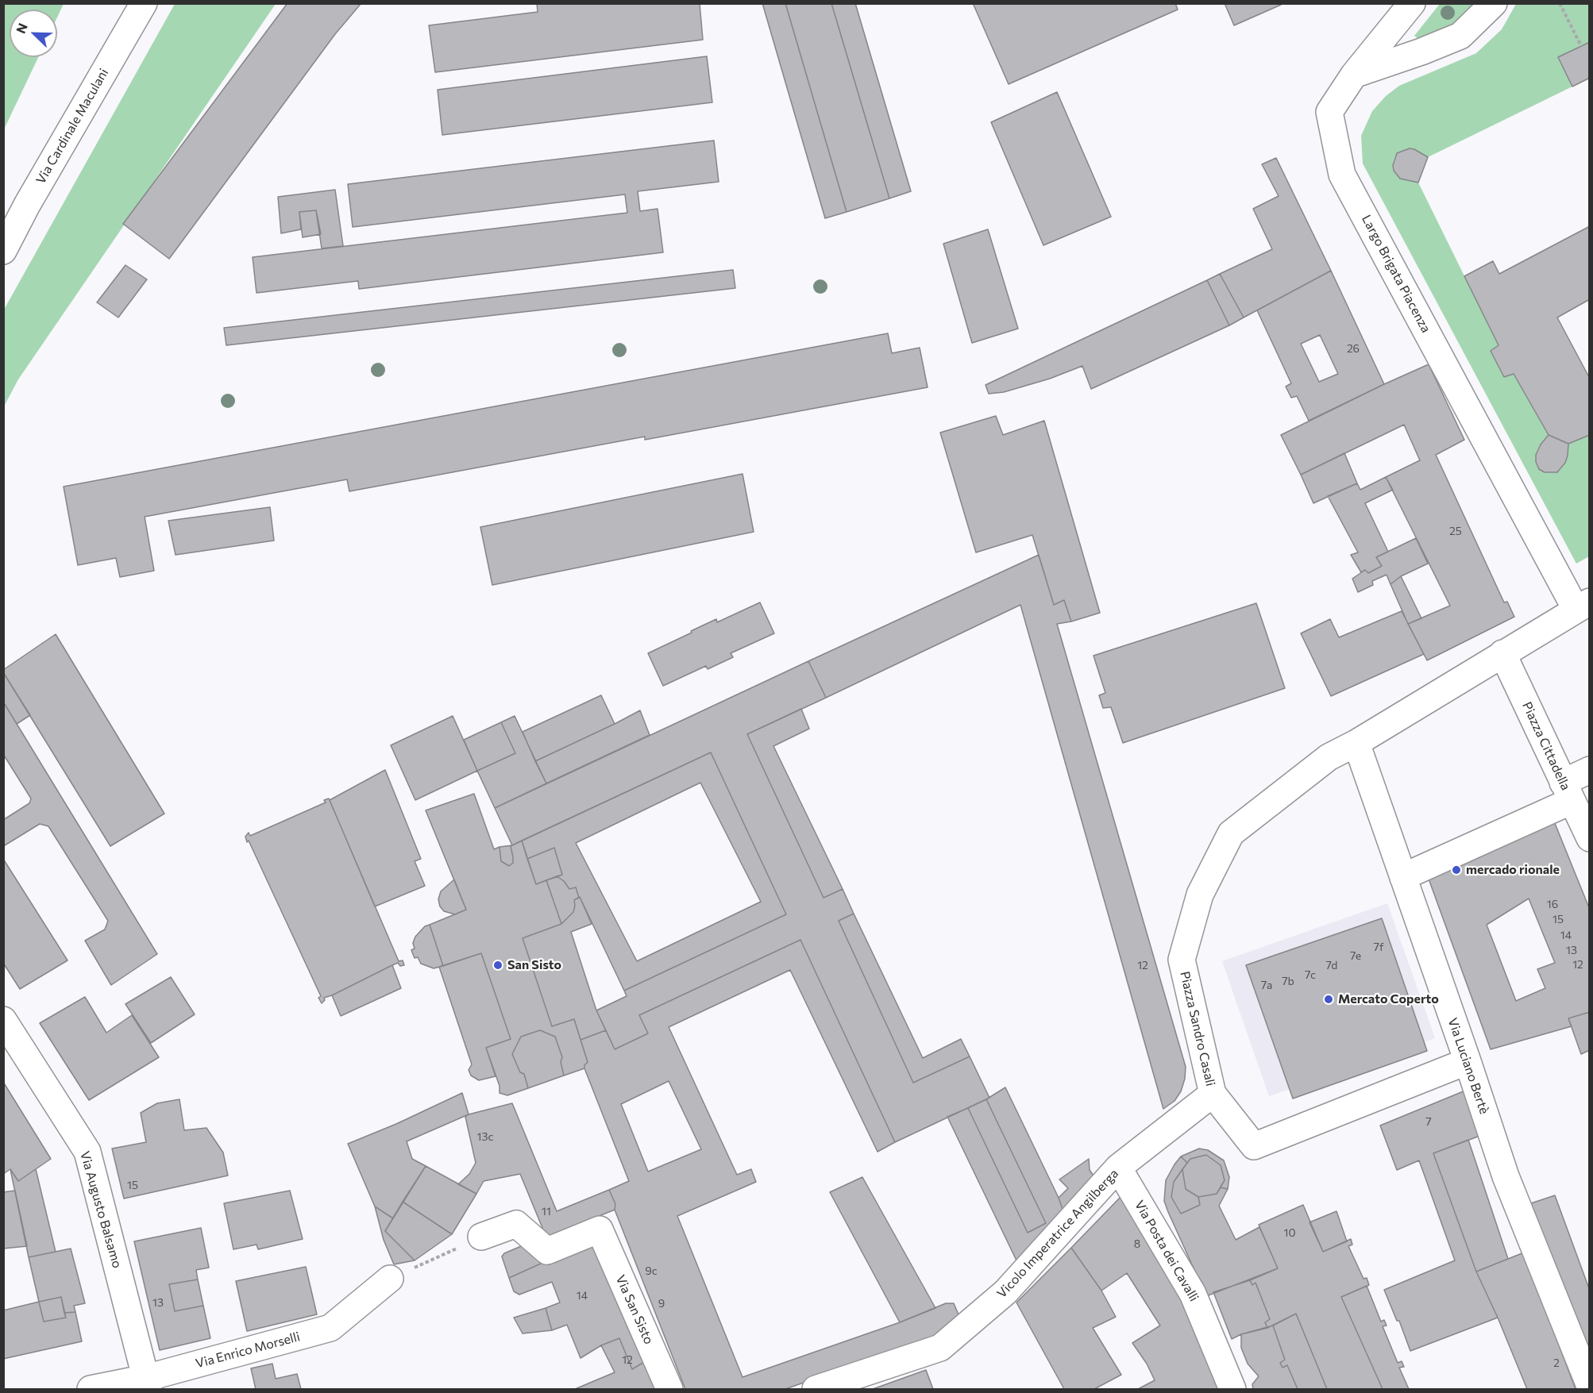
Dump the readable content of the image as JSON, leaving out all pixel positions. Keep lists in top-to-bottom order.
{
  "streets": {
    "street": [
      "Via Cardinale Maculani",
      "Largo Brigata Piacenza",
      "Piazza Cittadella",
      "Piazza Sandro Casali",
      "Via Luciano Bertè",
      "Via Augusto Balsamo",
      "Vicolo Imperatrice Angilberga",
      "Via Posta dei Cavalli",
      "Via San Sisto",
      "Via Enrico Morselli"
    ]
  },
  "crossings": [
    ["Piazza Sandro Casali", "Via Luciano Bertè"],
    ["Piazza Sandro Casali", "Vicolo Imperatrice Angilberga"],
    ["Via Augusto Balsamo", "Via Enrico Morselli"],
    ["Vicolo Imperatrice Angilberga", "Via Posta dei Cavalli"]
  ],
  "places": ["mercado rionale", "San Sisto", "Mercato Coperto"],
  "house_numbers": [
    "26",
    "25",
    "16",
    "15",
    "14",
    "7f",
    "13",
    "7e",
    "12",
    "12",
    "7d",
    "7c",
    "7b",
    "7a",
    "7",
    "13c",
    "15",
    "11",
    "10",
    "8",
    "9c",
    "14",
    "13",
    "9",
    "12",
    "2"
  ],
  "north": "top left"
}
